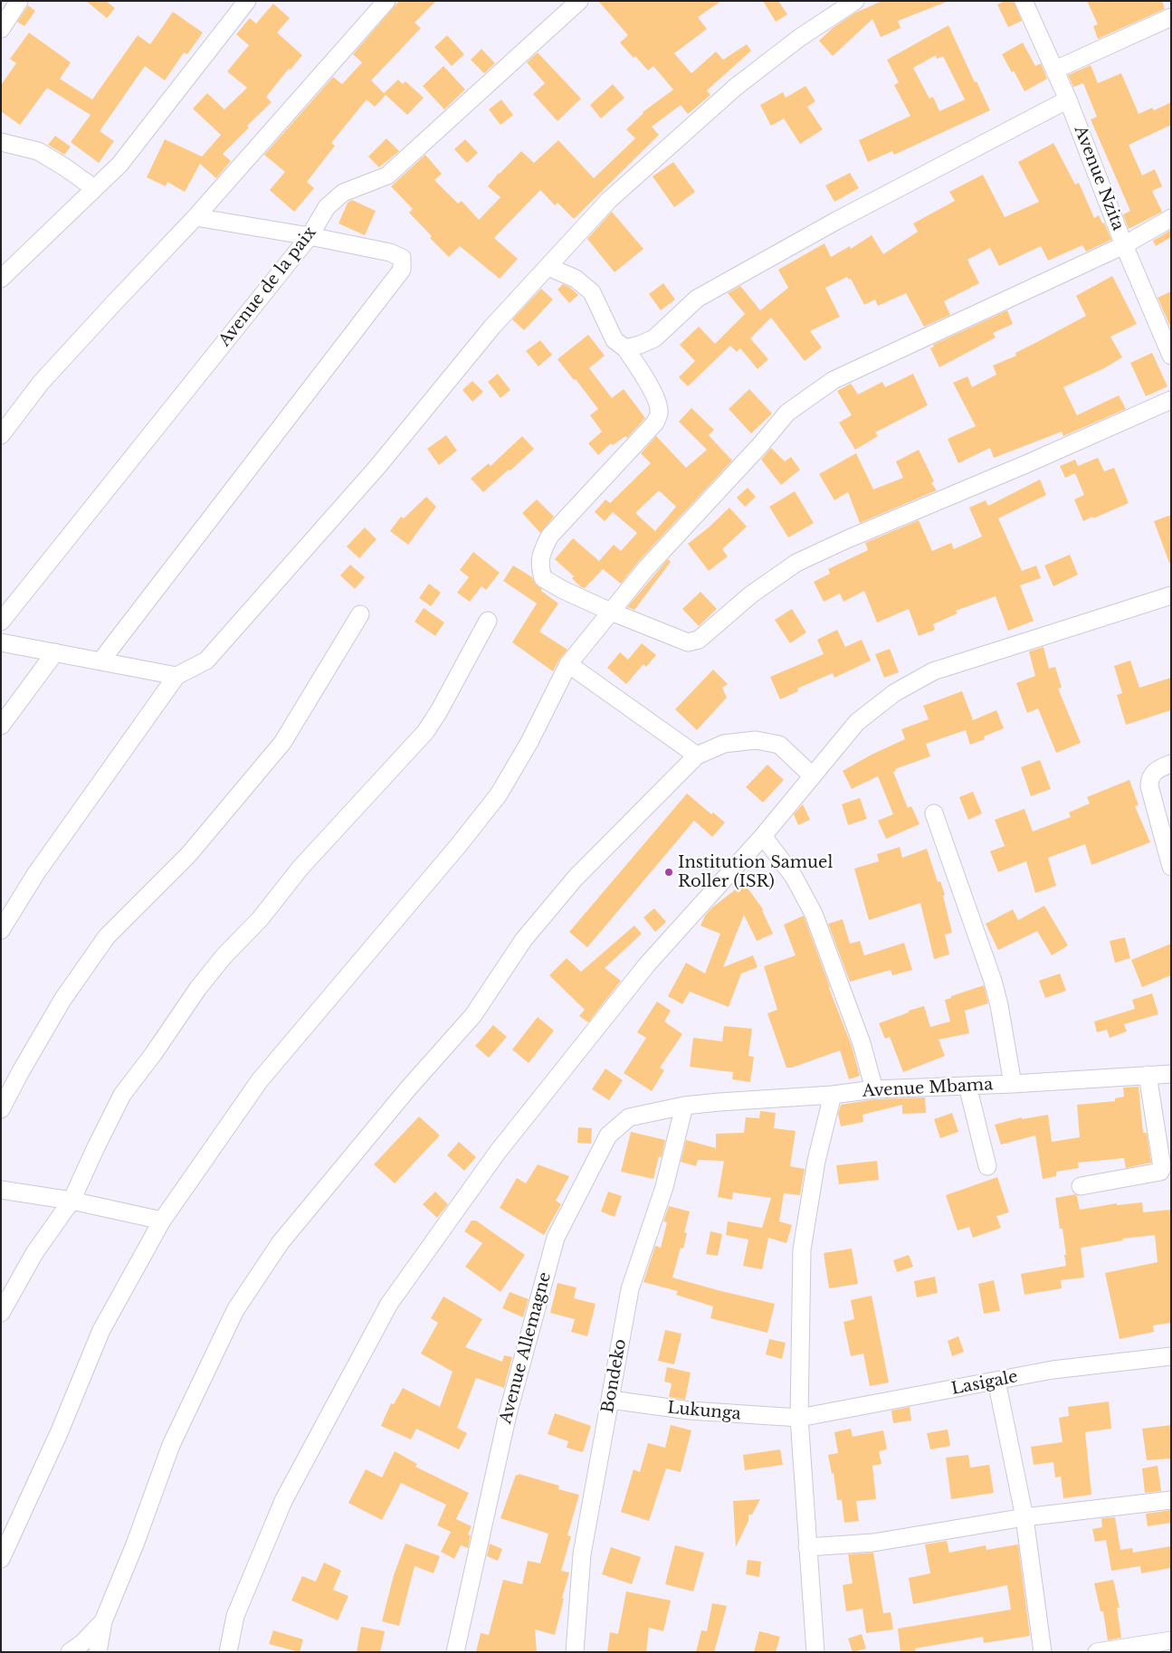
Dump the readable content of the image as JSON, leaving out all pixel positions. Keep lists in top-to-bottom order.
{
  "streets": {
    "street": [
      "Avenue Nzita",
      "Avenue de la paix",
      "Avenue Mbama",
      "Avenue Allemagne",
      "Bondeko",
      "Lasigale",
      "Lukunga"
    ]
  },
  "crossings": [
    ["Avenue Mbama", "Avenue Allemagne"],
    ["Avenue Mbama", "Bondeko"],
    ["Avenue Allemagne", "Bondeko"],
    ["Bondeko", "Lukunga"],
    ["Lasigale", "Lukunga"]
  ],
  "places": ["Institution Samuel Roller (ISR)"]
}
